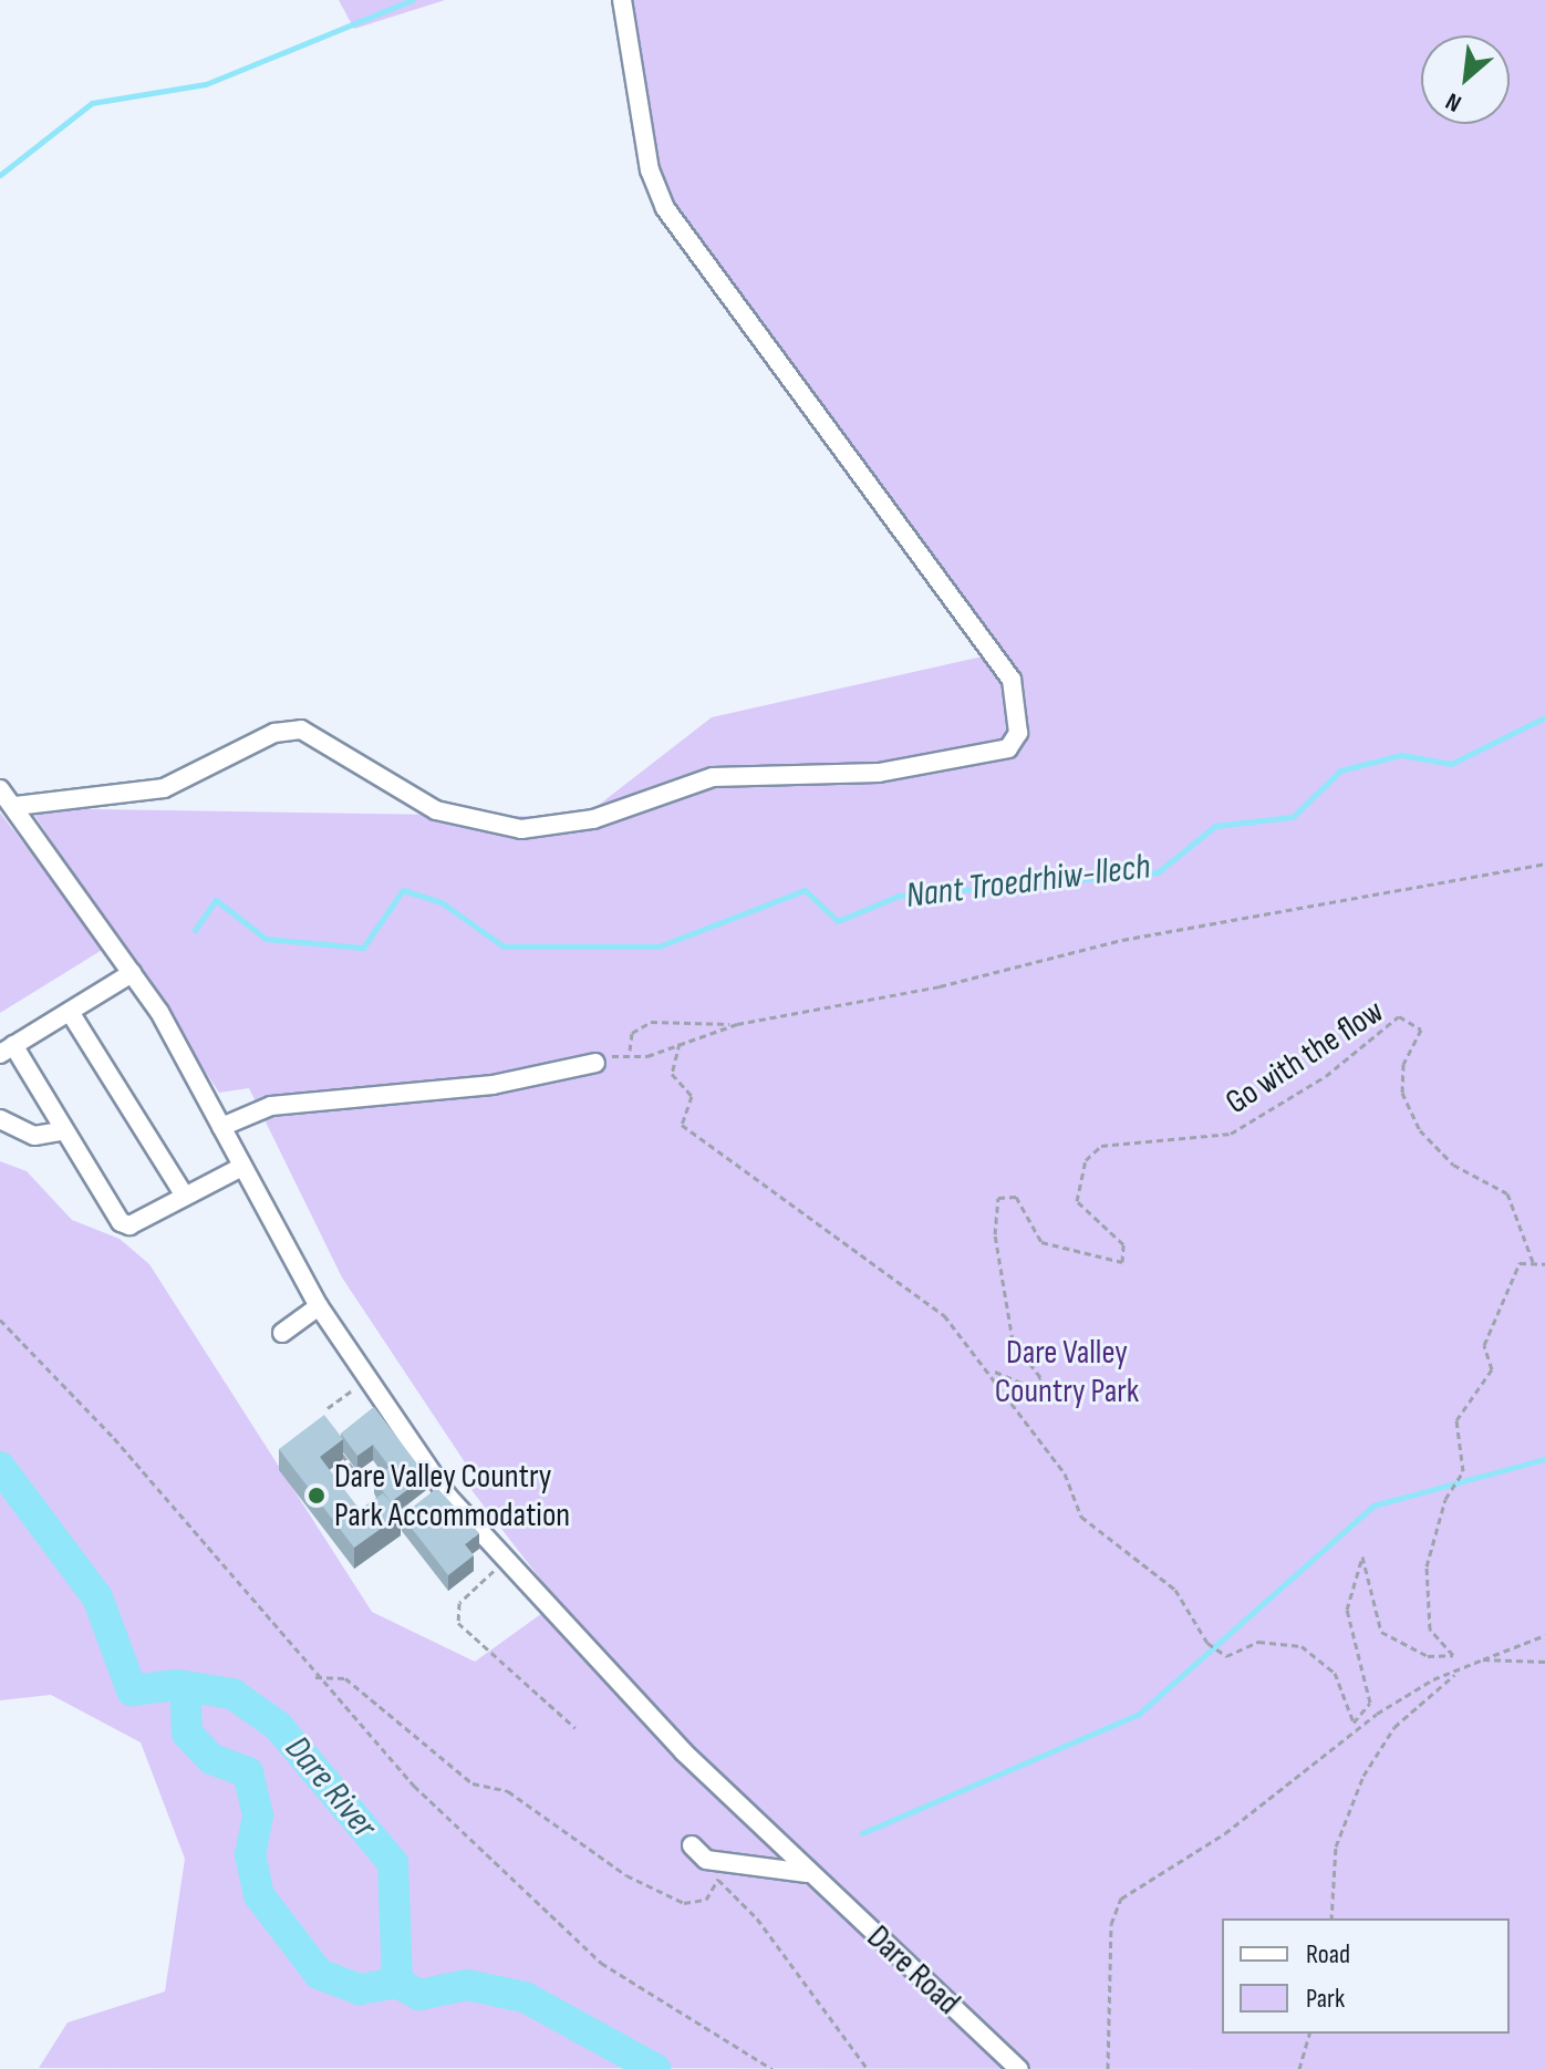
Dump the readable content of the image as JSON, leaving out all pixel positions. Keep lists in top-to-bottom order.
{
  "streets": {
    "lane": ["Dare Road"],
    "path": ["Go with the flow"]
  },
  "water": ["Nant Troedrhiw-llech", "Dare River"],
  "parks": ["Dare Valley Country Park"],
  "places": ["Dare Valley Country Park Accommodation"],
  "legend": ["Road", "Park"],
  "north": "bottom left"
}
